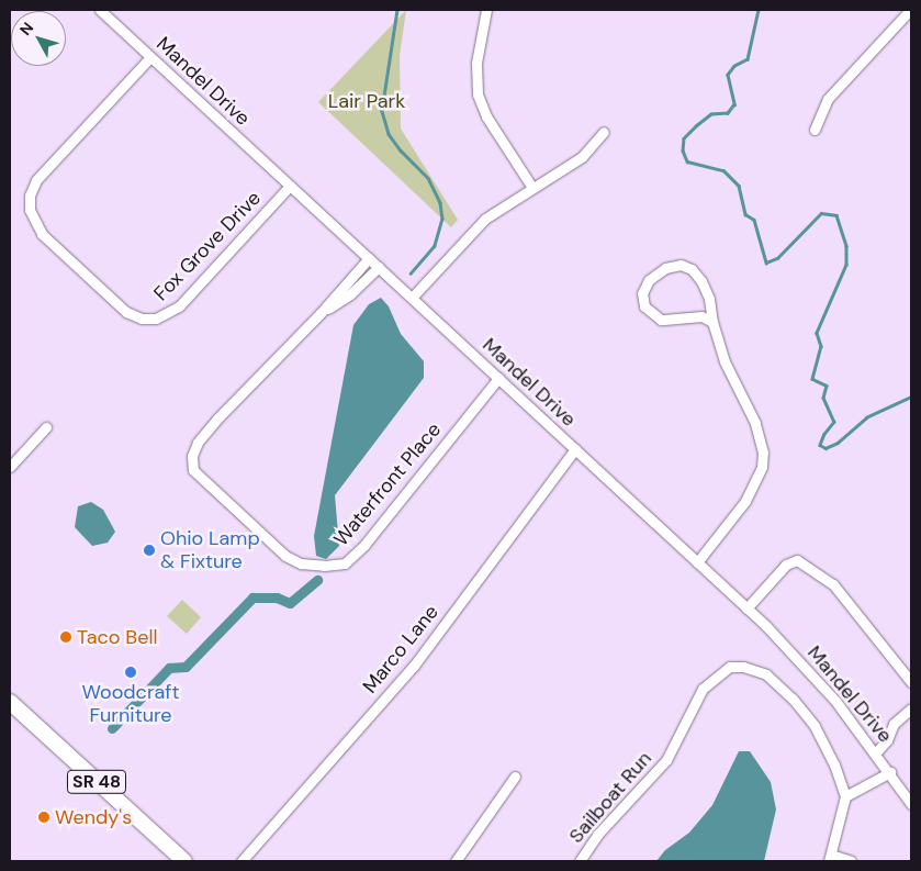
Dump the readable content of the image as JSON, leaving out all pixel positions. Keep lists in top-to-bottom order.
{
  "streets": {
    "main road": ["SR 48"],
    "street": [
      "Mandel Drive",
      "Fox Grove Drive",
      "Waterfront Place",
      "Marco Lane",
      "Sailboat Run"
    ]
  },
  "crossings": [
    ["Mandel Drive", "Fox Grove Drive"],
    ["Mandel Drive", "Waterfront Place"],
    ["Mandel Drive", "Marco Lane"]
  ],
  "parks": ["Lair Park"],
  "places": [
    "Ohio Lamp & Fixture",
    "Taco Bell",
    "Woodcraft Furniture",
    "Wendy's"
  ],
  "north": "top left"
}
